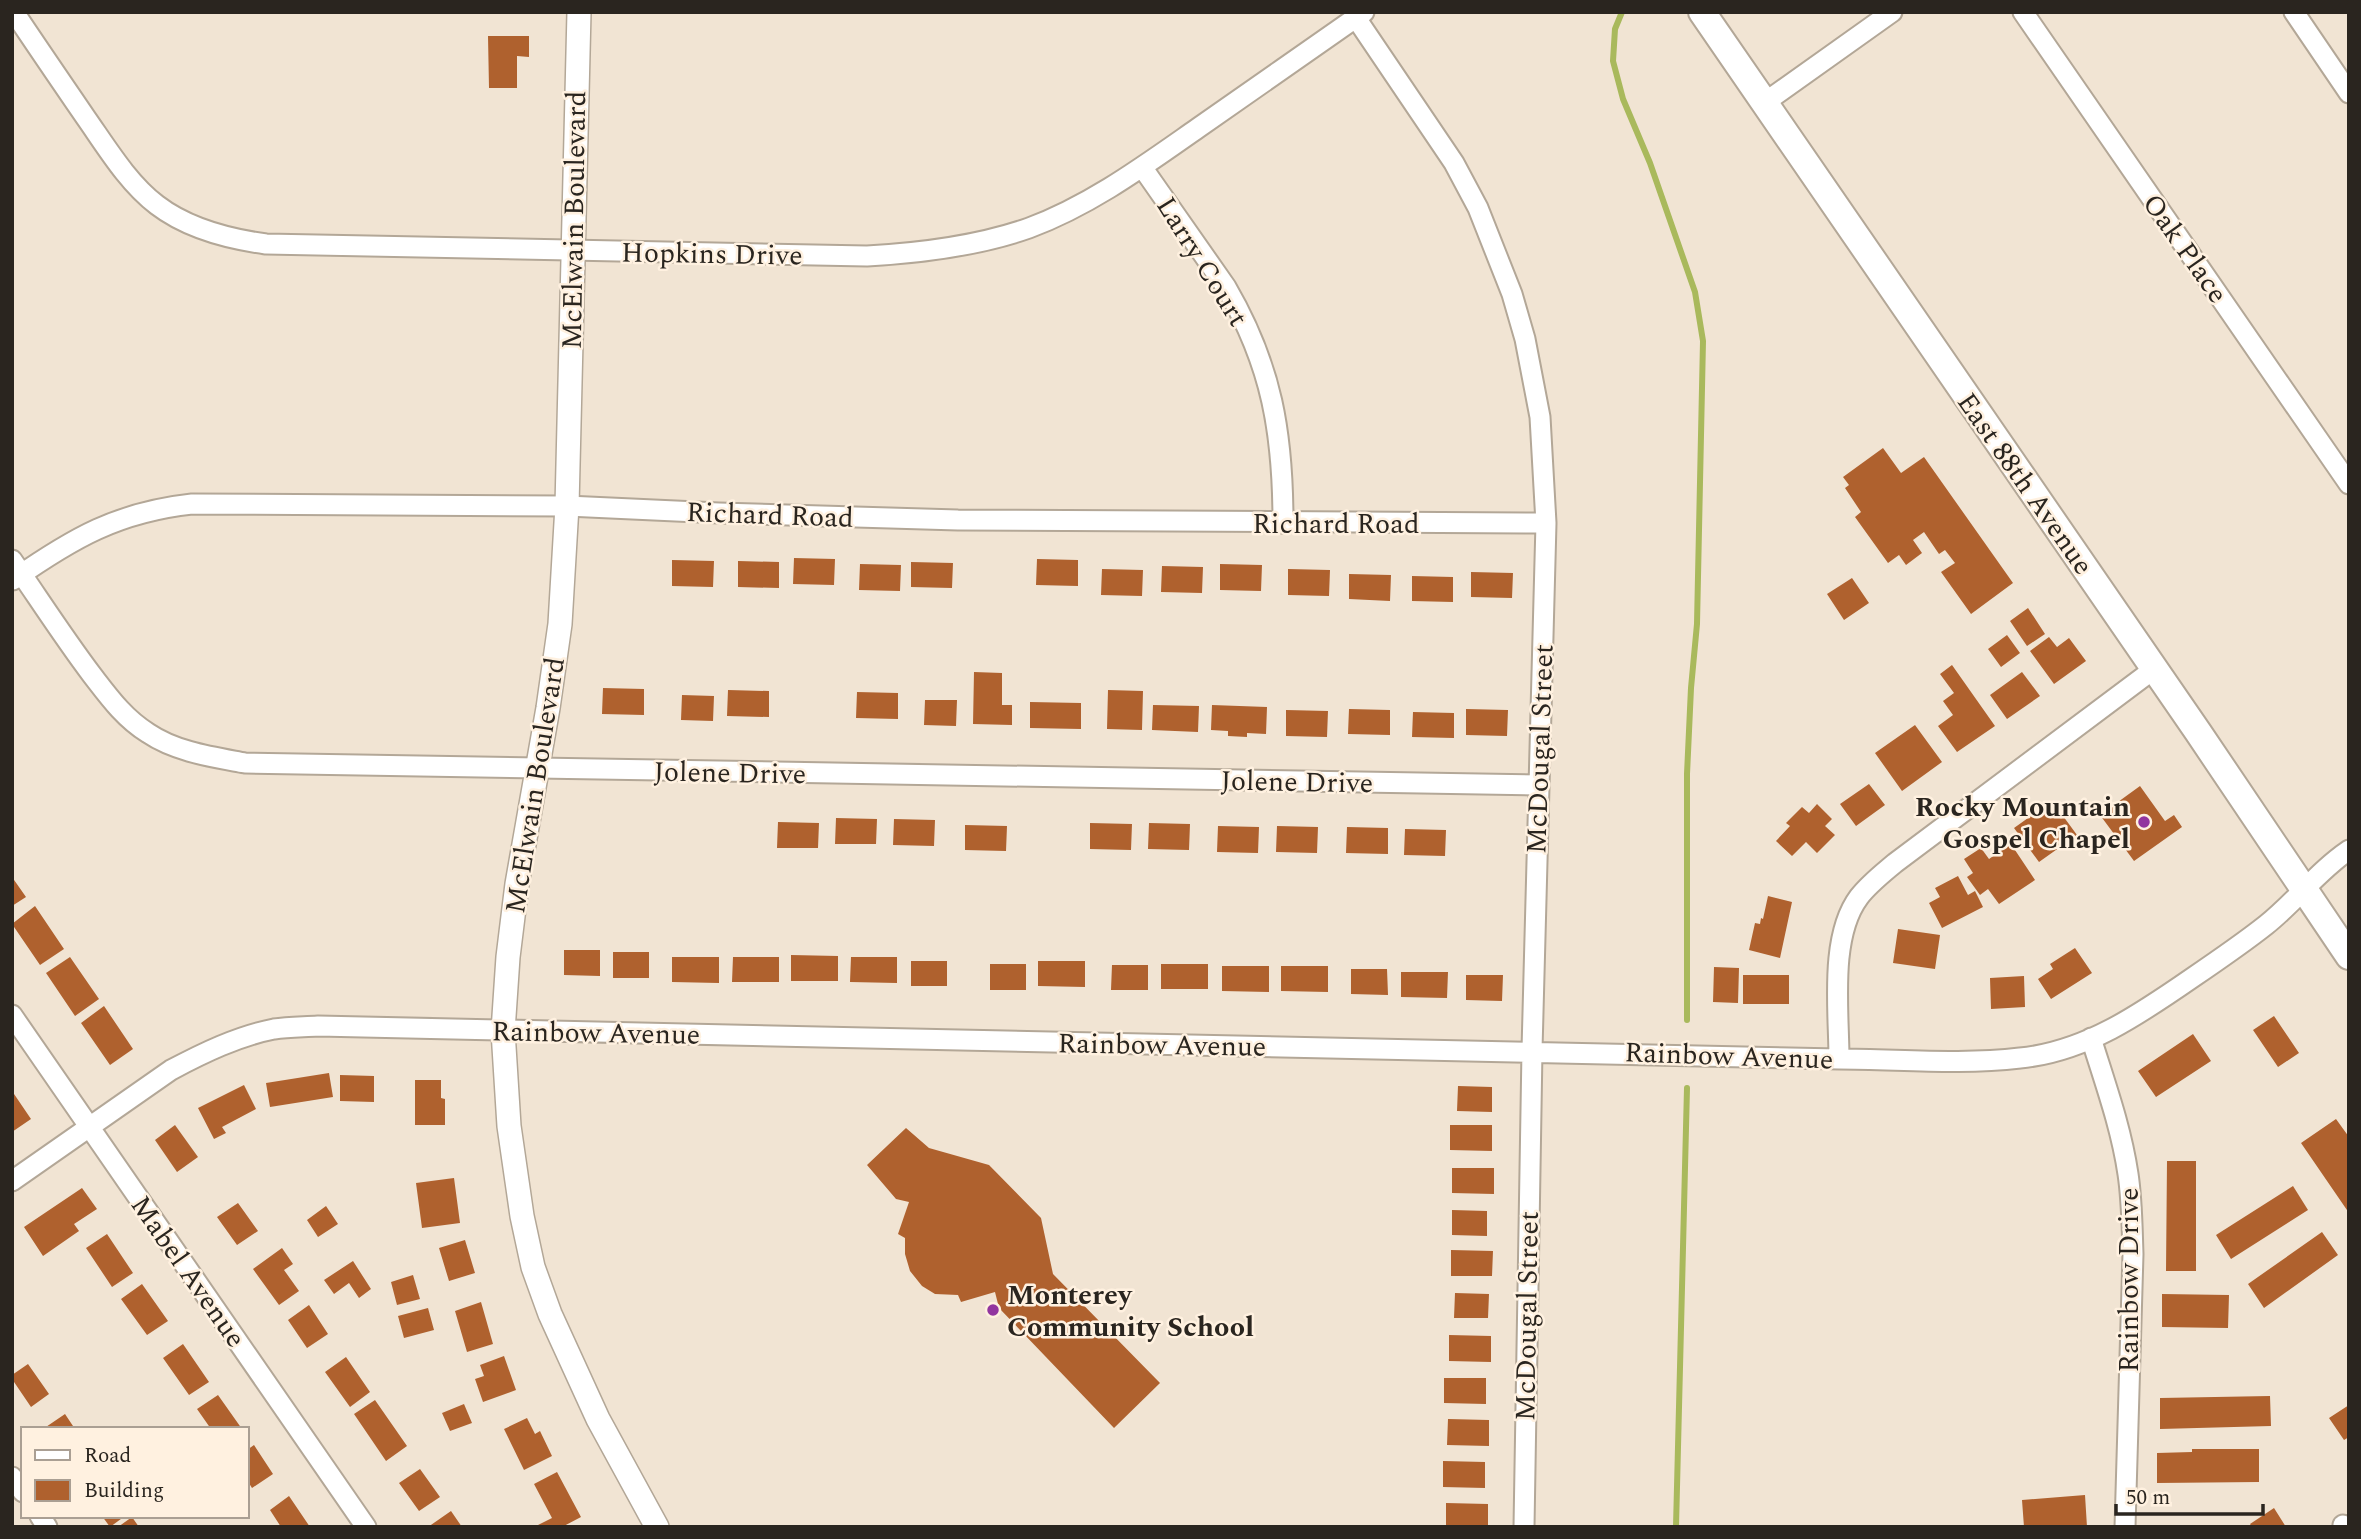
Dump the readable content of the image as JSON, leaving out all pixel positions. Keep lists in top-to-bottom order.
{
  "streets": {
    "main road": ["East 88th Avenue"],
    "street": [
      "McElwain Boulevard",
      "Oak Place",
      "Hopkins Drive",
      "Larry Court",
      "Richard Road",
      "McDougal Street",
      "Jolene Drive",
      "Rainbow Avenue",
      "Mabel Avenue",
      "Rainbow Drive"
    ]
  },
  "crossings": [
    ["McElwain Boulevard", "Hopkins Drive"],
    ["McElwain Boulevard", "Richard Road"],
    ["McElwain Boulevard", "Jolene Drive"],
    ["McElwain Boulevard", "Rainbow Avenue"],
    ["Hopkins Drive", "Larry Court"],
    ["Hopkins Drive", "McDougal Street"],
    ["Larry Court", "Richard Road"],
    ["East 88th Avenue", "Rainbow Avenue"],
    ["Richard Road", "McDougal Street"],
    ["Richard Road", "Jolene Drive"],
    ["McDougal Street", "Jolene Drive"],
    ["McDougal Street", "Rainbow Avenue"],
    ["Rainbow Avenue", "Mabel Avenue"],
    ["Rainbow Avenue", "Rainbow Drive"]
  ],
  "places": ["Rocky Mountain Gospel Chapel", "Monterey Community School"],
  "legend": ["Road", "Building"],
  "scale_bar": "50 m"
}
